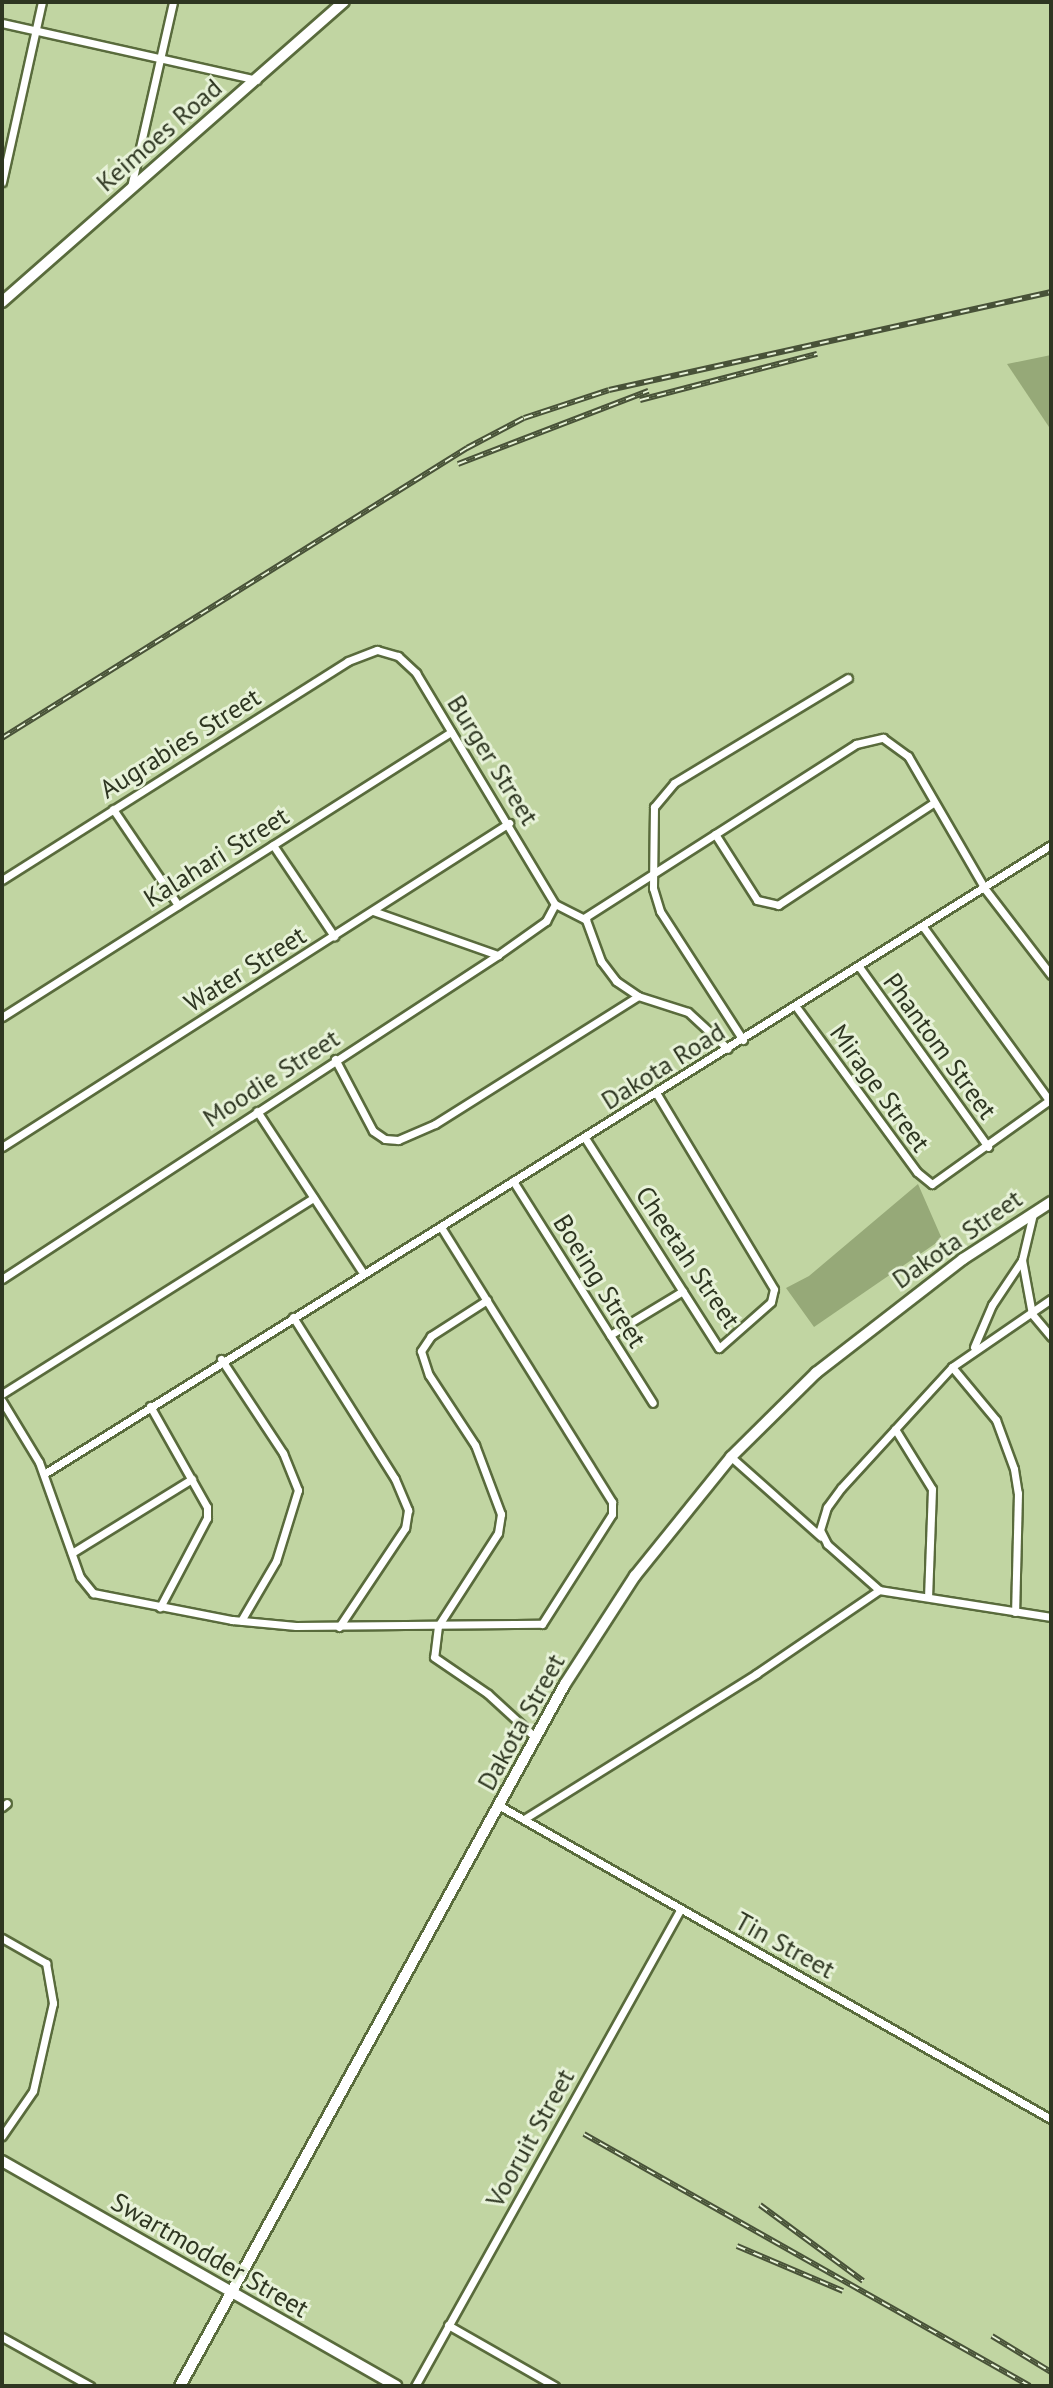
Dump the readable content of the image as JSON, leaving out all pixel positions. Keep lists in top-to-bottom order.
{
  "streets": {
    "street": [
      "Keimoes Road",
      "Augrabies Street",
      "Burger Street",
      "Kalahari Street",
      "Water Street",
      "Phantom Street",
      "Dakota Road",
      "Moodie Street",
      "Mirage Street",
      "Dakota Street",
      "Cheetah Street",
      "Boeing Street",
      "Tin Street",
      "Vooruit Street",
      "Swartmodder Street"
    ]
  },
  "crossings": [
    ["Augrabies Street", "Burger Street"],
    ["Burger Street", "Kalahari Street"],
    ["Burger Street", "Water Street"],
    ["Burger Street", "Moodie Street"],
    ["Phantom Street", "Dakota Road"],
    ["Phantom Street", "Mirage Street"],
    ["Dakota Road", "Mirage Street"],
    ["Dakota Road", "Cheetah Street"],
    ["Dakota Road", "Boeing Street"],
    ["Dakota Street", "Tin Street"],
    ["Dakota Street", "Swartmodder Street"],
    ["Tin Street", "Vooruit Street"]
  ]
}
